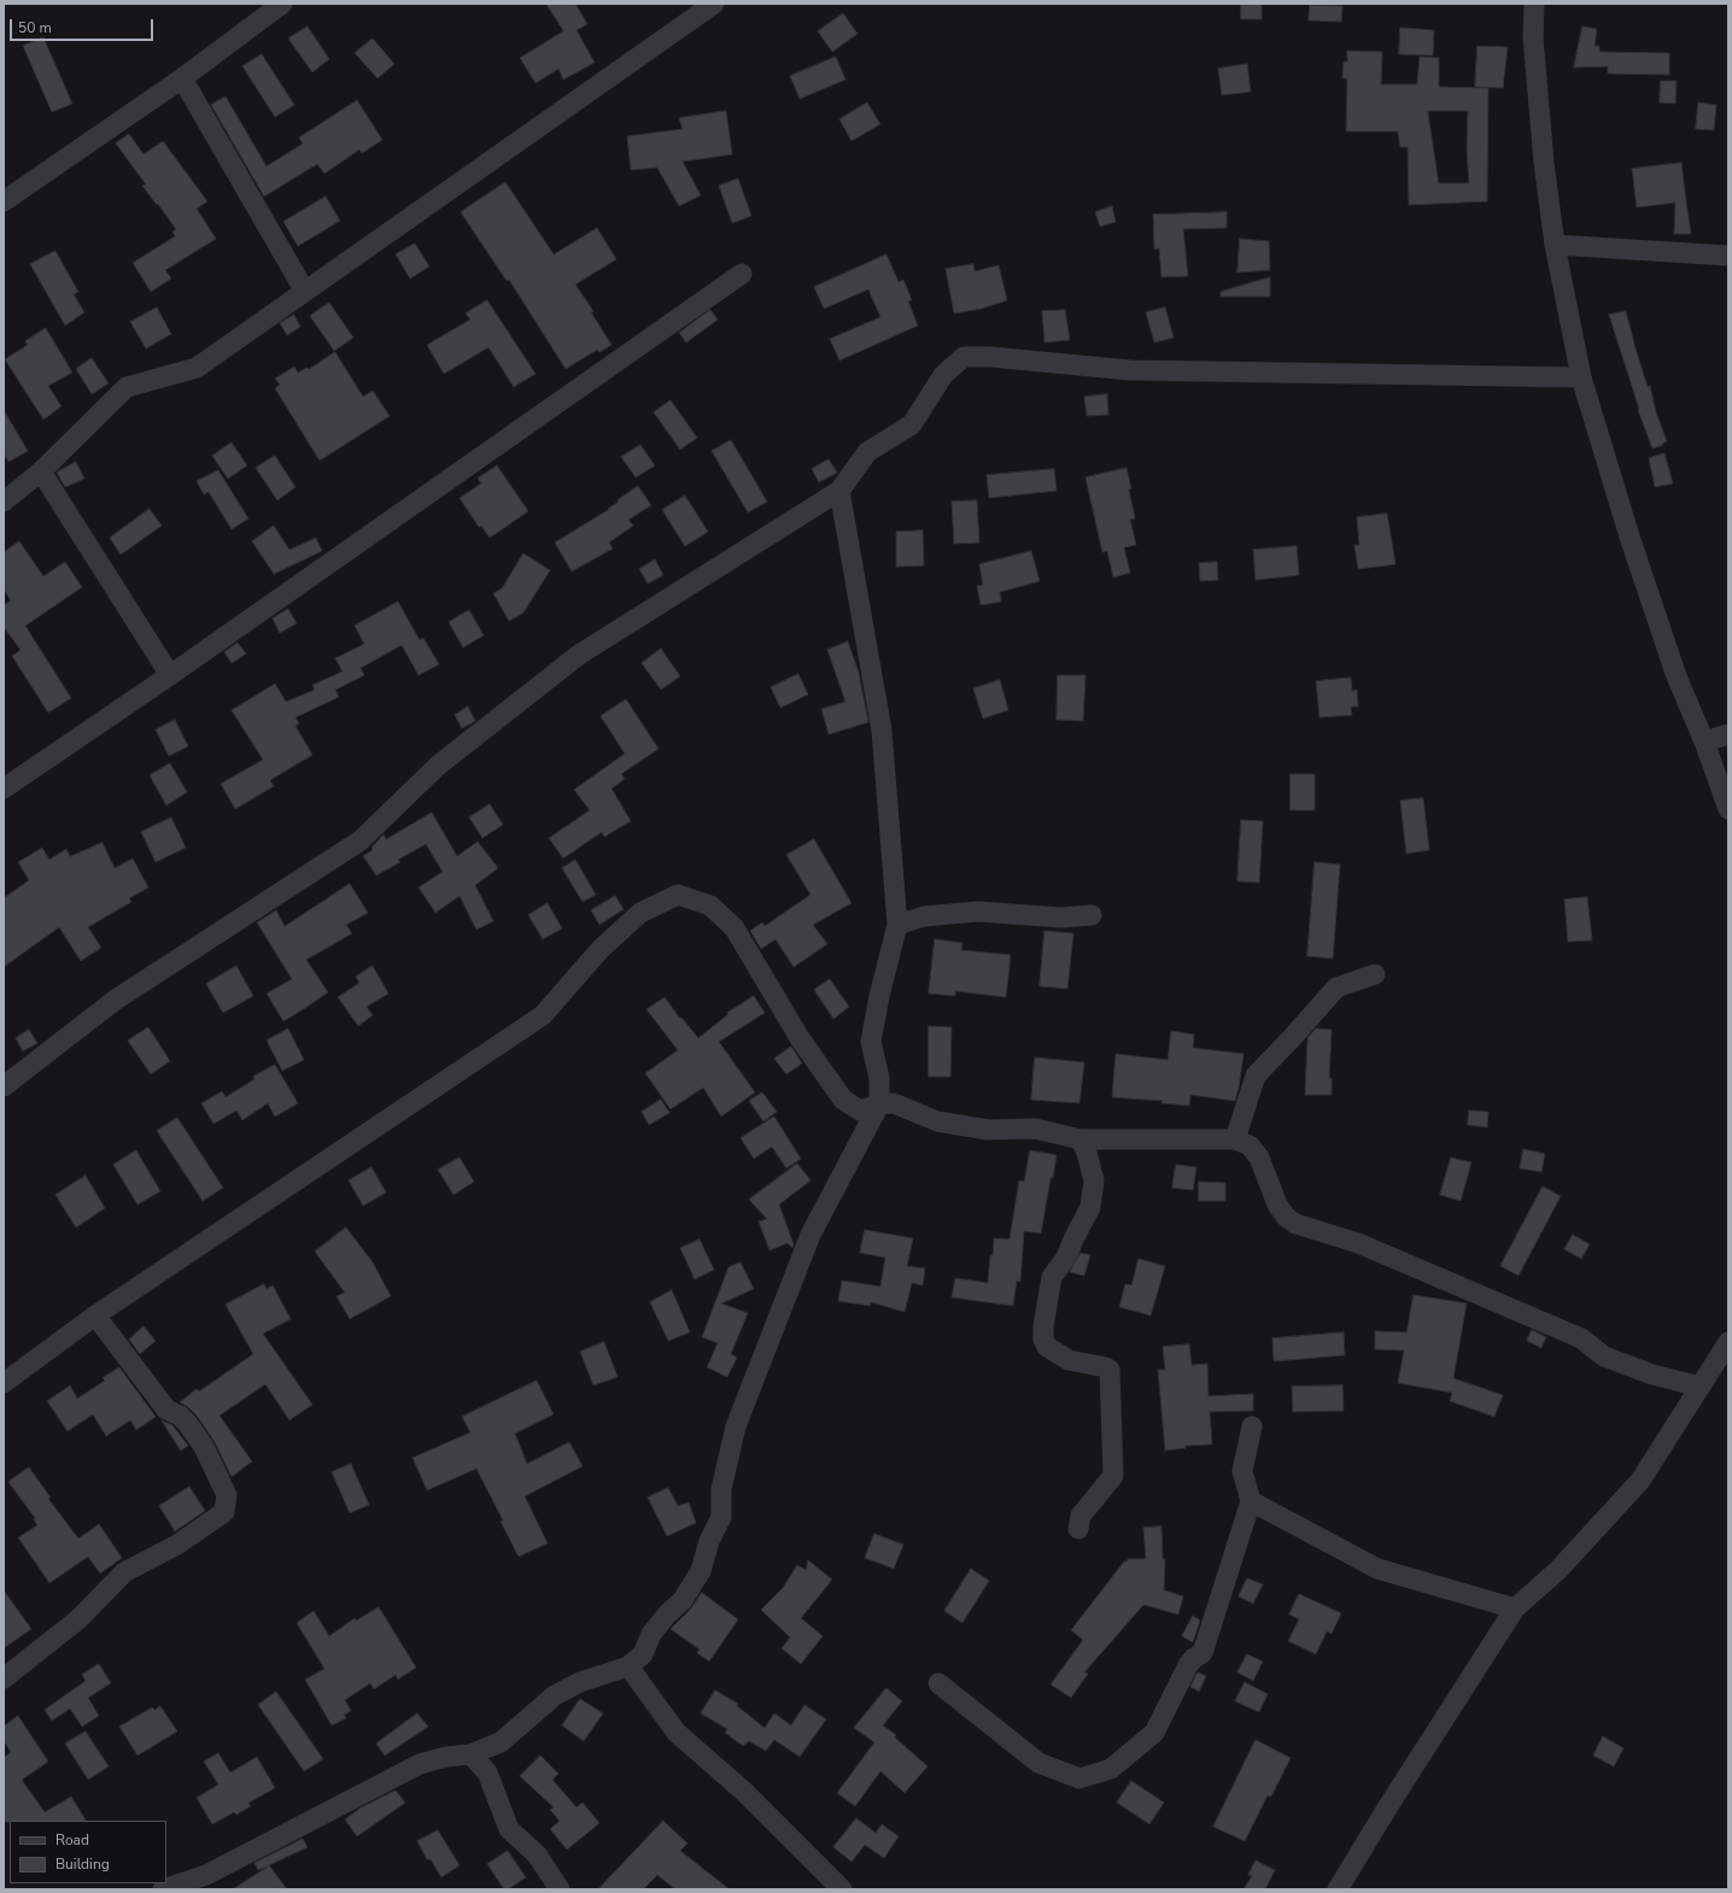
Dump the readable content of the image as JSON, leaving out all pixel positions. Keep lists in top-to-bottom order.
{
  "legend": ["Road", "Building"],
  "scale_bar": "50 m"
}
